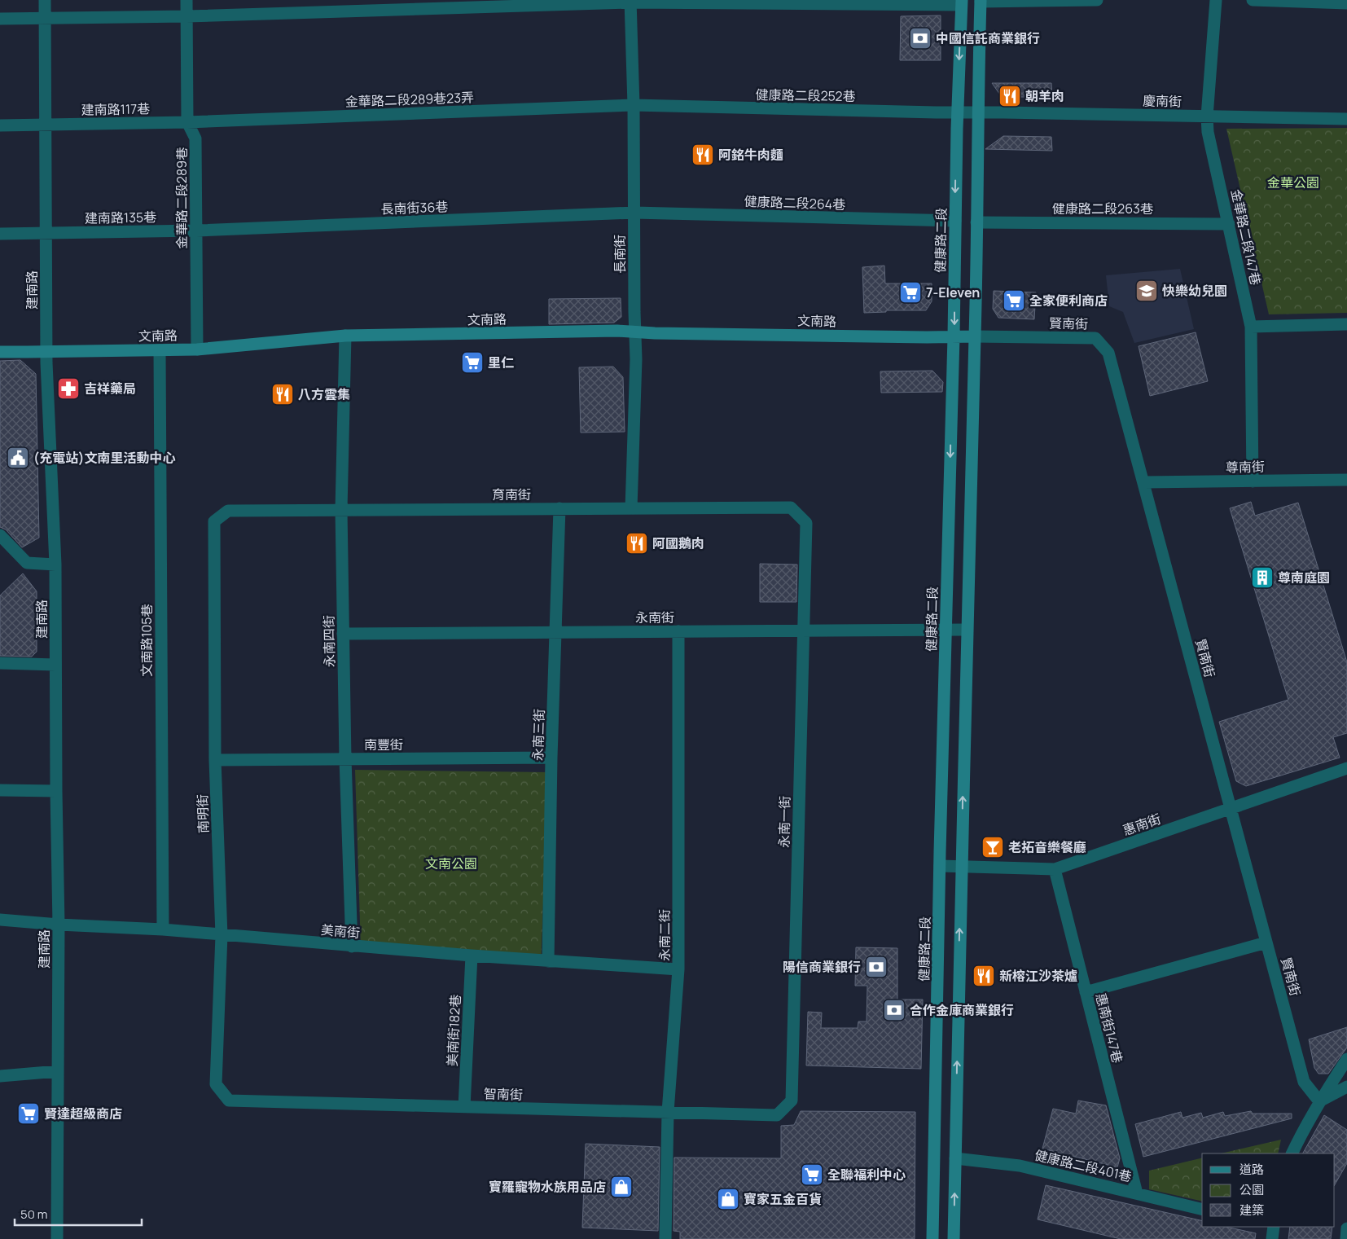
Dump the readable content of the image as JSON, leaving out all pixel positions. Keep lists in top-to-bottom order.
{
  "streets": {
    "street": [
      "健康路二段252巷",
      "金華路二段289巷23弄",
      "慶南街",
      "建南路117巷",
      "金華路二段289巷",
      "健康路二段264巷",
      "長南街36巷",
      "健康路二段263巷",
      "建南路135巷",
      "金華路二段147巷",
      "健康路二段",
      "長南街",
      "建南路",
      "文南路",
      "賢南街",
      "尊南街",
      "育南街",
      "永南街",
      "文南路105巷",
      "永南四街",
      "永南三街",
      "南豐街",
      "南明街",
      "永南一街",
      "惠南街",
      "美南街",
      "永南二街",
      "惠南街147巷",
      "美南街182巷",
      "智南街",
      "健康路二段401巷"
    ]
  },
  "crossings": [
    ["健康路二段252巷", "金華路二段289巷23弄"],
    ["健康路二段252巷", "慶南街"],
    ["健康路二段252巷", "健康路二段"],
    ["健康路二段252巷", "長南街"],
    ["金華路二段289巷23弄", "建南路117巷"],
    ["金華路二段289巷23弄", "金華路二段289巷"],
    ["金華路二段289巷23弄", "長南街"],
    ["慶南街", "金華路二段147巷"],
    ["建南路117巷", "金華路二段289巷"],
    ["建南路117巷", "建南路"],
    ["金華路二段289巷", "長南街36巷"],
    ["金華路二段289巷", "建南路135巷"],
    ["金華路二段289巷", "文南路"],
    ["健康路二段264巷", "長南街36巷"],
    ["健康路二段264巷", "健康路二段"],
    ["健康路二段264巷", "長南街"],
    ["長南街36巷", "建南路135巷"],
    ["長南街36巷", "長南街"],
    ["健康路二段263巷", "金華路二段147巷"],
    ["建南路135巷", "建南路"],
    ["金華路二段147巷", "尊南街"],
    ["健康路二段", "文南路"],
    ["健康路二段", "永南街"],
    ["健康路二段", "惠南街"],
    ["長南街", "文南路"],
    ["長南街", "育南街"],
    ["建南路", "文南路"],
    ["建南路", "美南街"],
    ["文南路", "賢南街"],
    ["文南路", "文南路105巷"],
    ["文南路", "永南四街"],
    ["賢南街", "尊南街"],
    ["賢南街", "惠南街"],
    ["育南街", "永南四街"],
    ["育南街", "永南三街"],
    ["育南街", "南明街"],
    ["育南街", "永南一街"],
    ["永南街", "永南四街"],
    ["永南街", "永南三街"],
    ["永南街", "永南一街"],
    ["永南街", "永南二街"],
    ["文南路105巷", "美南街"],
    ["永南四街", "南豐街"],
    ["永南四街", "美南街"],
    ["永南三街", "南豐街"],
    ["永南三街", "美南街"],
    ["南豐街", "南明街"],
    ["南明街", "美南街"],
    ["南明街", "智南街"],
    ["永南一街", "智南街"],
    ["惠南街", "惠南街147巷"],
    ["美南街", "永南二街"],
    ["美南街", "美南街182巷"],
    ["永南二街", "智南街"],
    ["惠南街147巷", "健康路二段401巷"],
    ["美南街182巷", "智南街"]
  ],
  "parks": ["金華公園", "文南公園"],
  "places": {
    "bank": ["中國信託商業銀行", "陽信商業銀行", "合作金庫商業銀行"],
    "restaurant": [
      "朝羊肉",
      "阿銘牛肉麵",
      "八方雲集",
      "阿國鵝肉",
      "新榕江沙茶爐"
    ],
    "school or university": ["快樂幼兒園"],
    "supermarket": [
      "7-Eleven",
      "全家便利商店",
      "里仁",
      "賢達超級商店",
      "全聯福利中心"
    ],
    "pharmacy": ["吉祥藥局"],
    "public building": ["(充電站)文南里活動中心"],
    "building": ["尊南庭園"],
    "bar": ["老拓音樂餐廳"],
    "shop": ["寶羅寵物水族用品店", "寶家五金百貨"]
  },
  "legend": ["道路", "公園", "建築"],
  "scale_bar": "50 m"
}
